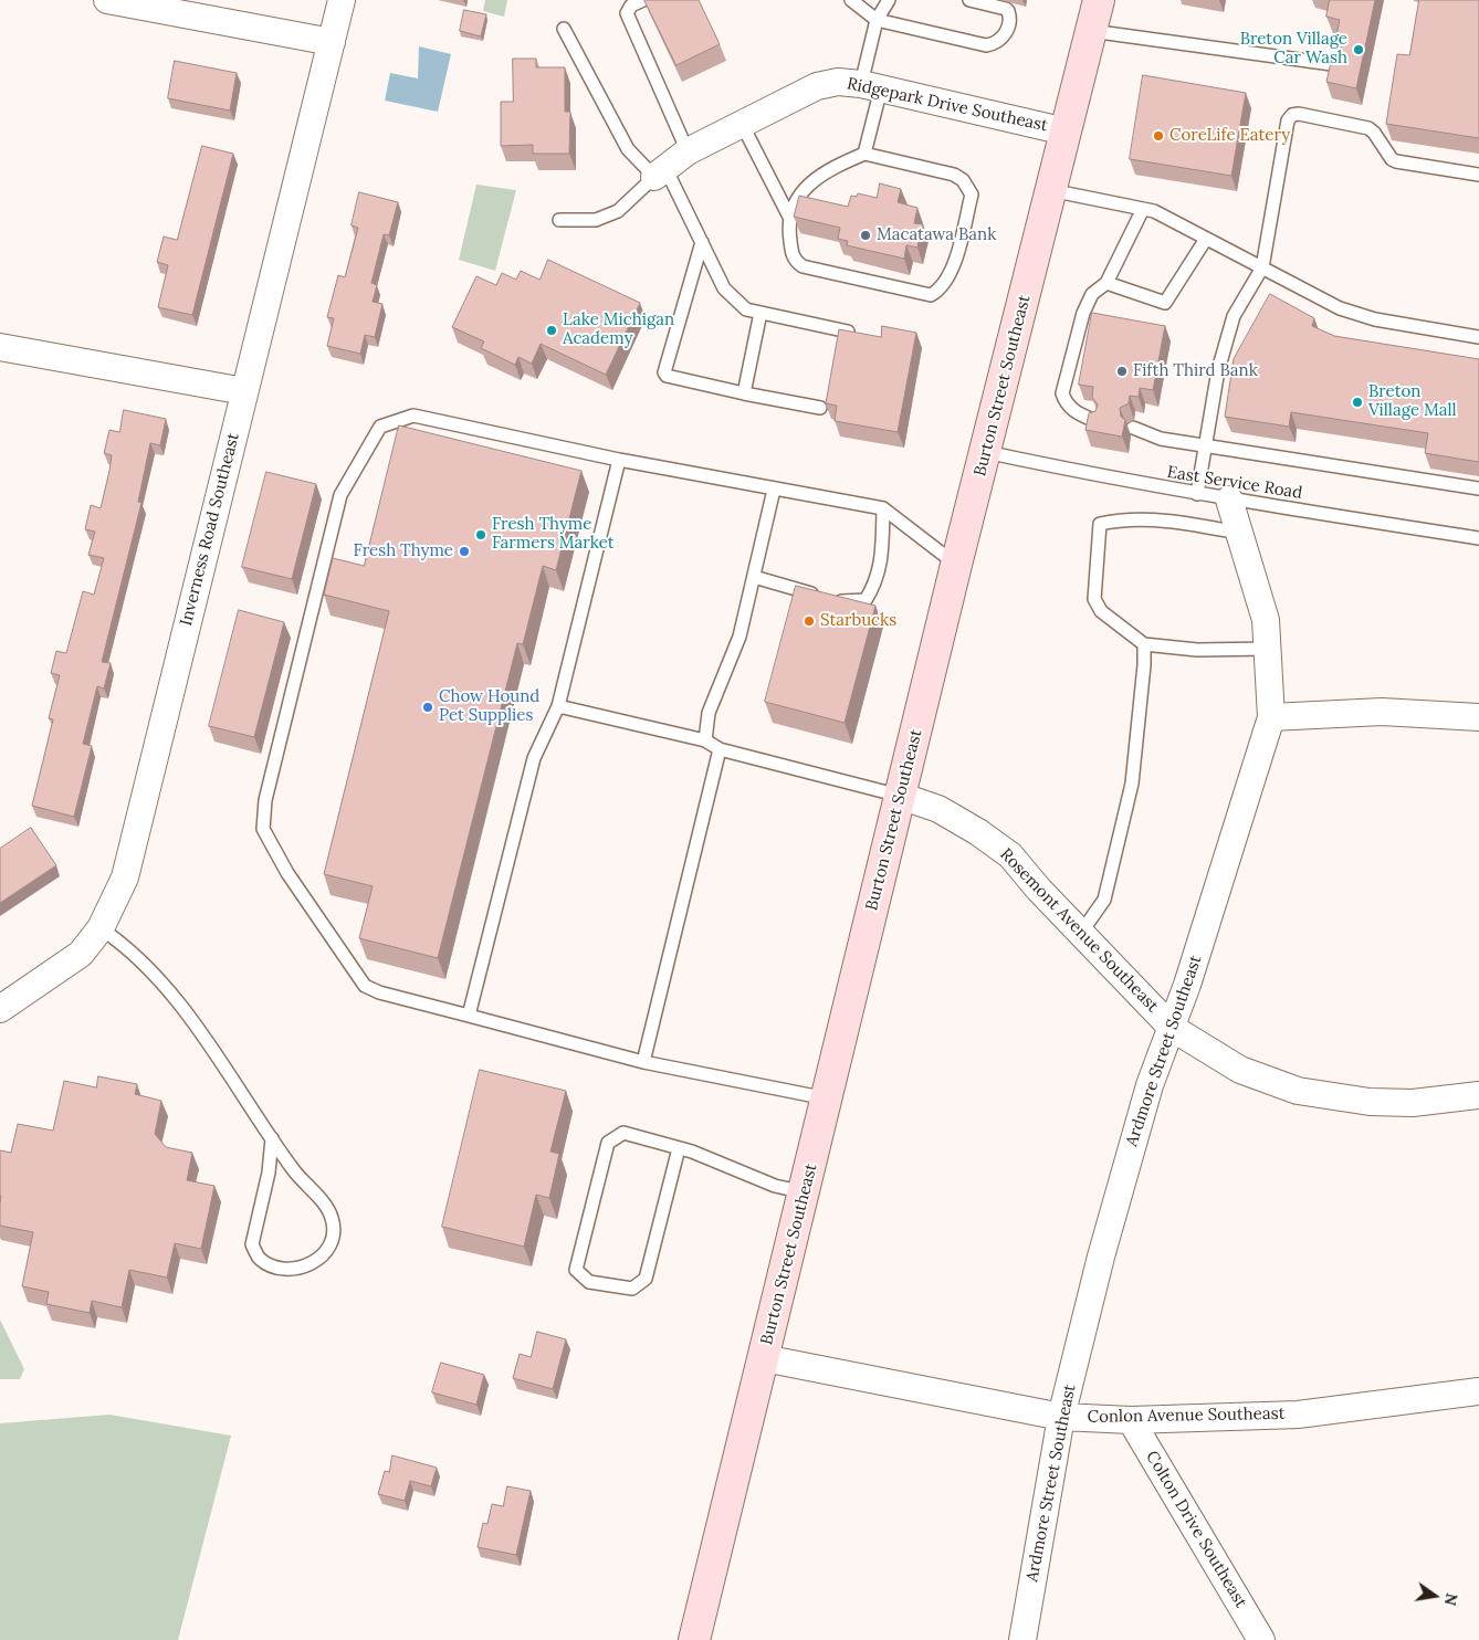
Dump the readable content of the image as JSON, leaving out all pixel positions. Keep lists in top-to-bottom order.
{
  "streets": {
    "main road": ["Burton Street Southeast"],
    "street": [
      "Ridgepark Drive Southeast",
      "Inverness Road Southeast",
      "Rosemont Avenue Southeast",
      "Ardmore Street Southeast",
      "Conlon Avenue Southeast",
      "Colton Drive Southeast"
    ],
    "lane": ["East Service Road"]
  },
  "crossings": [
    ["Ridgepark Drive Southeast", "Burton Street Southeast"],
    ["Burton Street Southeast", "East Service Road"],
    ["Burton Street Southeast", "Rosemont Avenue Southeast"],
    ["Burton Street Southeast", "Conlon Avenue Southeast"],
    ["East Service Road", "Ardmore Street Southeast"],
    ["Rosemont Avenue Southeast", "Ardmore Street Southeast"],
    ["Ardmore Street Southeast", "Conlon Avenue Southeast"],
    ["Conlon Avenue Southeast", "Colton Drive Southeast"]
  ],
  "places": [
    "Breton Village Car Wash",
    "CoreLife Eatery",
    "Macatawa Bank",
    "Lake Michigan Academy",
    "Fifth Third Bank",
    "Breton Village Mall",
    "Fresh Thyme Farmers Market",
    "Fresh Thyme",
    "Starbucks",
    "Chow Hound Pet Supplies"
  ],
  "north": "right"
}
